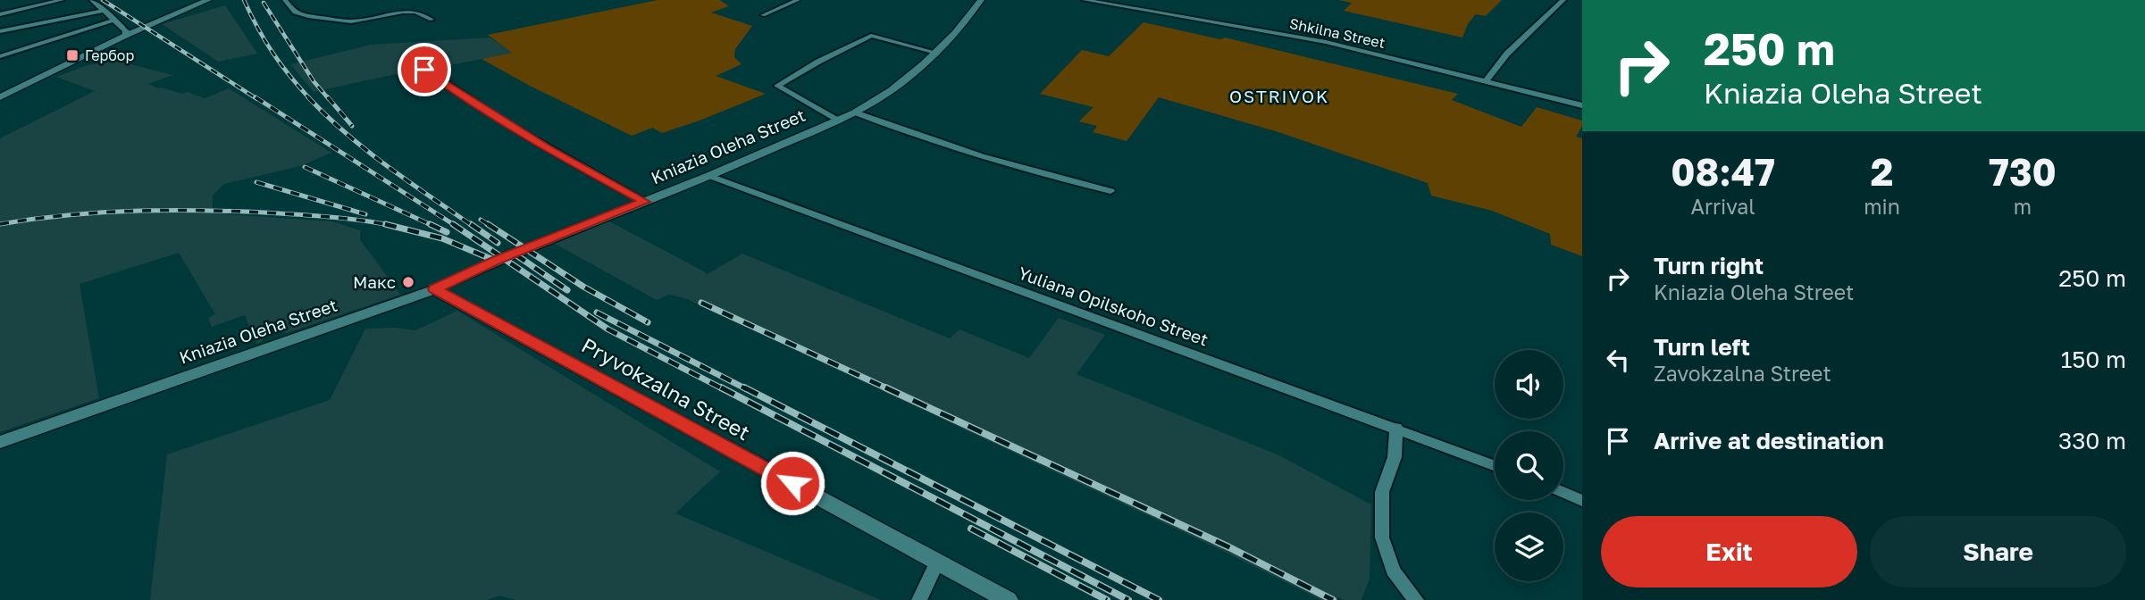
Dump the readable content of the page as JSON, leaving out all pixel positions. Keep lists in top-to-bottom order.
{
  "streets": {
    "street": [
      "Shkilna Street",
      "Kniazia Oleha Street",
      "Yuliana Opilskoho Street",
      "Pryvokzalna Street"
    ]
  },
  "crossings": [
    ["Kniazia Oleha Street", "Yuliana Opilskoho Street"],
    ["Kniazia Oleha Street", "Pryvokzalna Street"]
  ],
  "districts": ["OSTRIVOK"],
  "places": {
    "transit": ["Гербор"],
    "other": ["Макс"]
  },
  "page": {
    "turn": ["250 m", "Kniazia Oleha Street"],
    "eta": [
      "08:47",
      "Arrival",
      "2",
      "min",
      "730",
      "m"
    ],
    "list": [
      {
        "name": "Turn right",
        "note": "Kniazia Oleha Street",
        "value": "250 m"
      },
      {
        "name": "Turn left",
        "note": "Zavokzalna Street",
        "value": "150 m"
      },
      {
        "name": "Arrive at destination",
        "value": "330 m"
      }
    ],
    "buttons": ["Exit", "Share"]
  }
}
